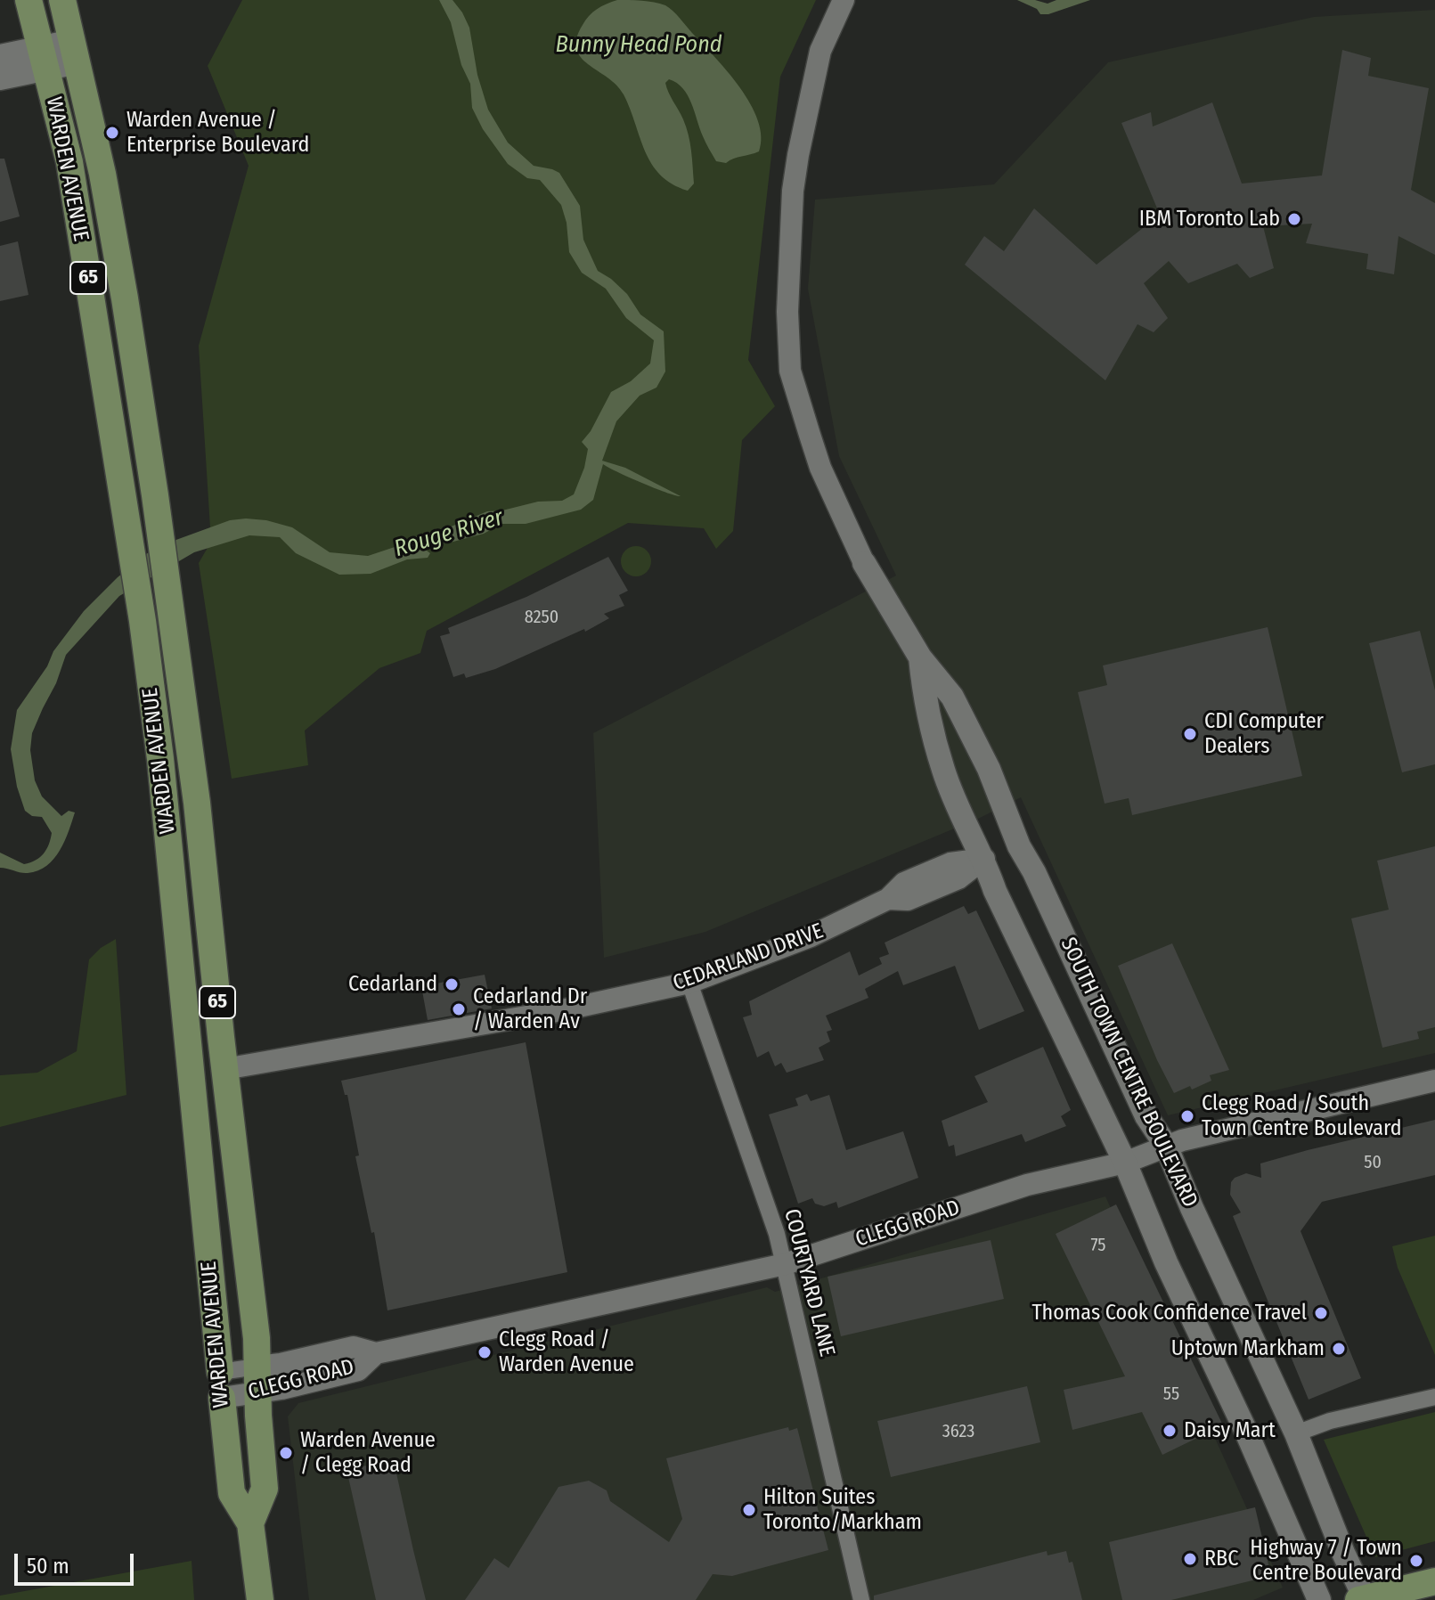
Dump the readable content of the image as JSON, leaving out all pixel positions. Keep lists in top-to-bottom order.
{
  "streets": {
    "main road": [
      "WARDEN AVENUE",
      "65",
      "CEDARLAND DRIVE",
      "SOUTH TOWN CENTRE BOULEVARD"
    ],
    "street": ["CLEGG ROAD", "COURTYARD LANE"]
  },
  "crossings": [
    ["WARDEN AVENUE", "CEDARLAND DRIVE"],
    ["WARDEN AVENUE", "CLEGG ROAD"],
    ["CEDARLAND DRIVE", "SOUTH TOWN CENTRE BOULEVARD"],
    ["CEDARLAND DRIVE", "COURTYARD LANE"],
    ["SOUTH TOWN CENTRE BOULEVARD", "CLEGG ROAD"],
    ["CLEGG ROAD", "COURTYARD LANE"]
  ],
  "water": ["Bunny Head Pond", "Rouge River"],
  "places": [
    "Warden Avenue / Enterprise Boulevard",
    "IBM Toronto Lab",
    "CDI Computer Dealers",
    "Cedarland",
    "Cedarland Dr / Warden Av",
    "Clegg Road / South Town Centre Boulevard",
    "Thomas Cook Confidence Travel",
    "Uptown Markham",
    "Clegg Road / Warden Avenue",
    "Daisy Mart",
    "Warden Avenue / Clegg Road",
    "Hilton Suites Toronto/Markham",
    "RBC",
    "Highway 7 / Town Centre Boulevard"
  ],
  "house_numbers": [
    "8250",
    "50",
    "75",
    "55",
    "3623"
  ],
  "scale_bar": "50 m"
}
